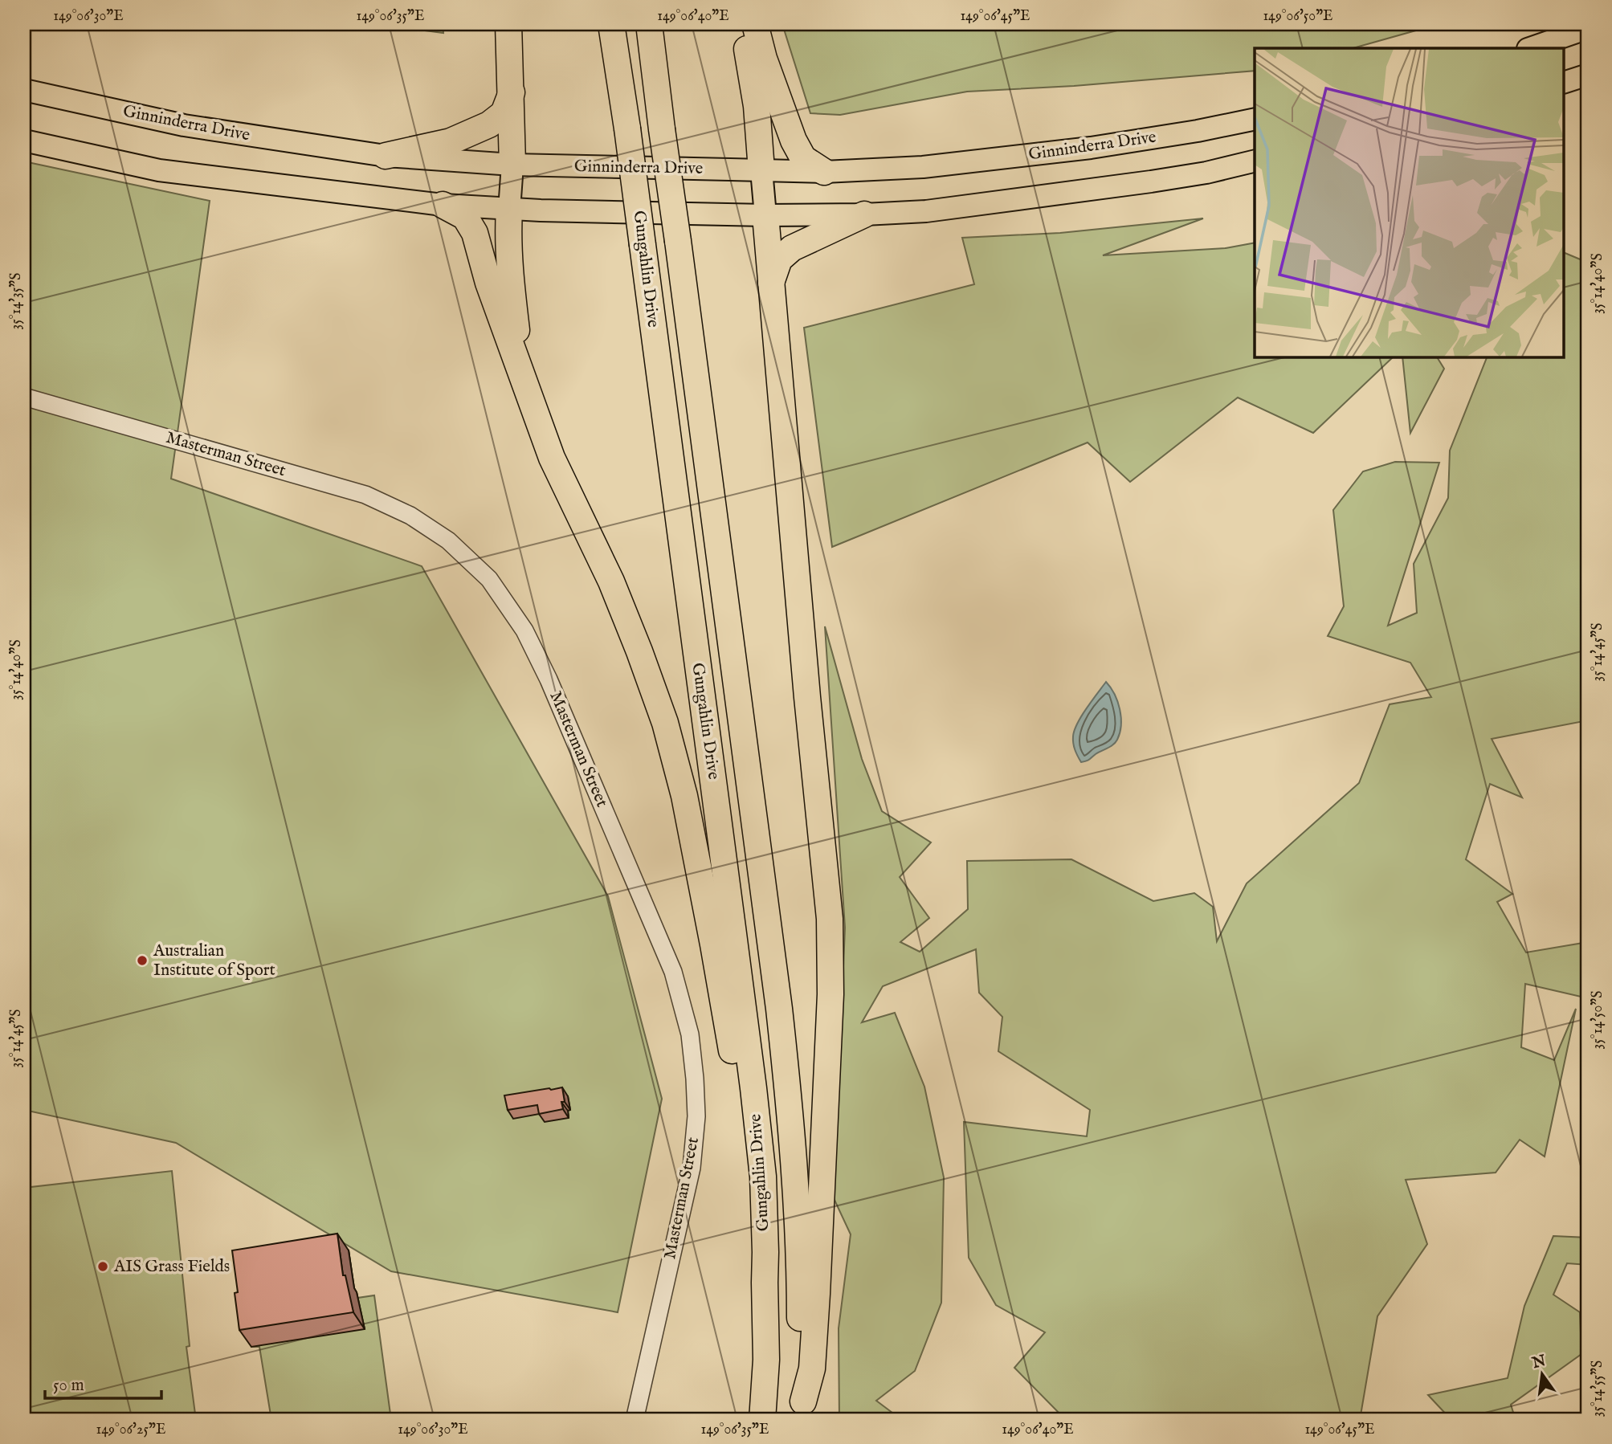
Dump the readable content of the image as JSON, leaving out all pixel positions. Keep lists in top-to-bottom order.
{
  "streets": {
    "highway": ["Gungahlin Drive"],
    "main road": ["Ginninderra Drive"],
    "street": ["Masterman Street"]
  },
  "places": ["Australian Institute of Sport", "AIS Grass Fields"],
  "scale_bar": "50 m",
  "north": "top",
  "coordinates": [
    "149°06'30\"E",
    "149°06'35\"E",
    "149°06'40\"E",
    "149°06'45\"E",
    "149°06'50\"E",
    "35°14'40\"S",
    "35°14'35\"S",
    "35°14'45\"S",
    "35°14'50\"S",
    "35°14'55\"S",
    "149°06'25\"E"
  ]
}
